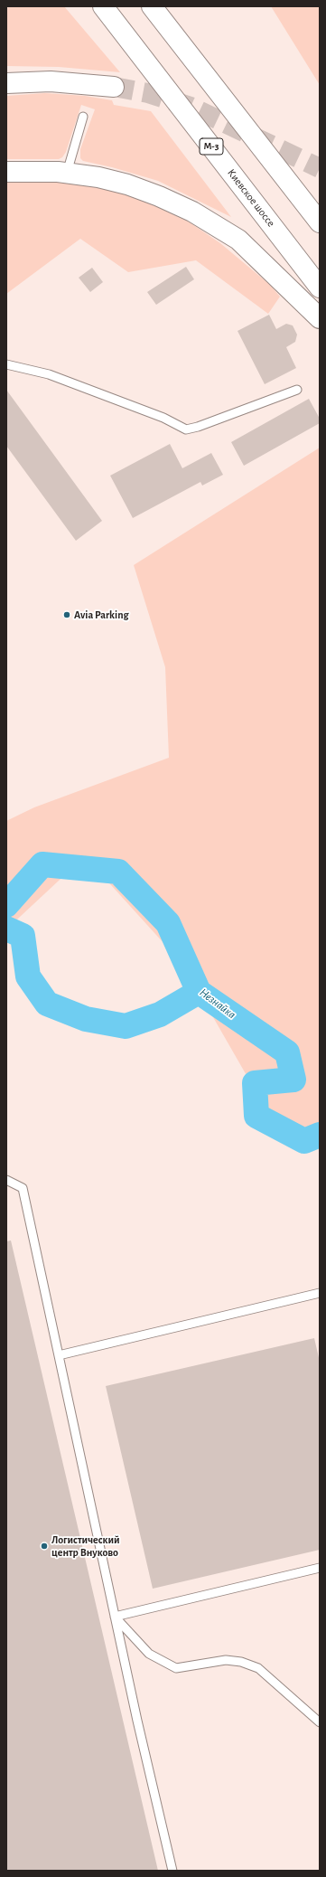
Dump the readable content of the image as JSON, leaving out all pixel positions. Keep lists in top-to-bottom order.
{
  "streets": {
    "main road": ["М-3", "Киевское шоссе"]
  },
  "water": ["Незнайка"],
  "places": ["Avia Parking", "Логистический центр Внуково"]
}
